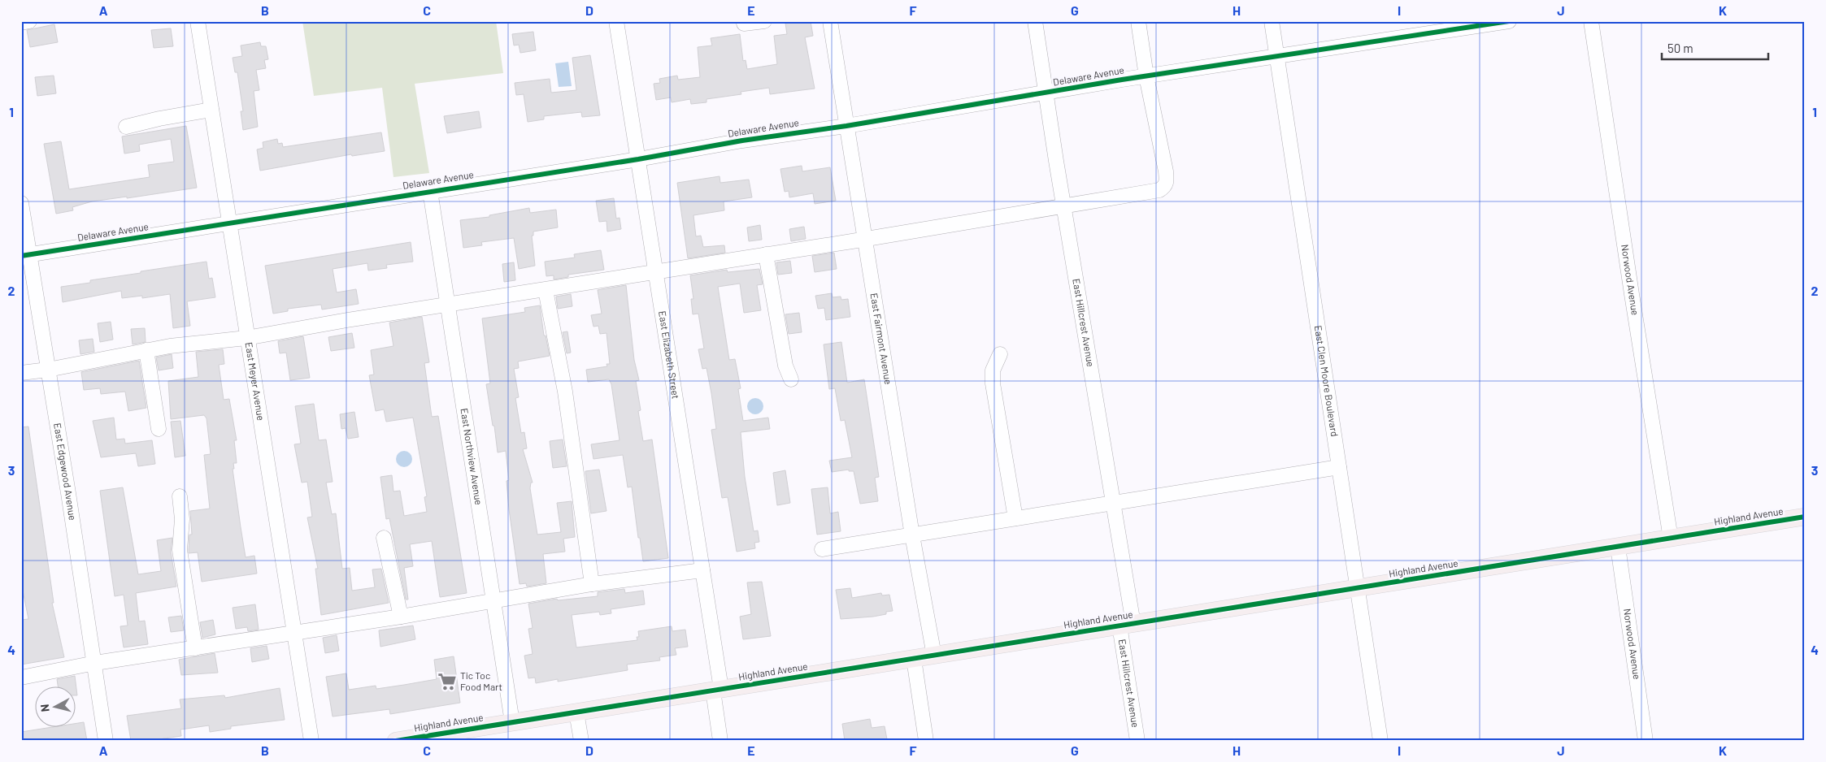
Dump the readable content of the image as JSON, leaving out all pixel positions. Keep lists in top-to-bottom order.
{
  "streets": {
    "main road": ["Highland Avenue"],
    "street": [
      "Delaware Avenue",
      "Norwood Avenue",
      "East Hillcrest Avenue",
      "East Fairmont Avenue",
      "East Elizabeth Street",
      "East Meyer Avenue",
      "East Clen Moore Boulevard",
      "East Northview Avenue",
      "East Edgewood Avenue"
    ]
  },
  "crossings": [
    ["Delaware Avenue", "East Hillcrest Avenue"],
    ["Delaware Avenue", "East Fairmont Avenue"],
    ["Delaware Avenue", "East Elizabeth Street"],
    ["Delaware Avenue", "East Meyer Avenue"],
    ["Delaware Avenue", "East Clen Moore Boulevard"],
    ["Delaware Avenue", "East Northview Avenue"],
    ["Delaware Avenue", "East Edgewood Avenue"],
    ["Norwood Avenue", "Highland Avenue"],
    ["East Hillcrest Avenue", "Highland Avenue"],
    ["East Fairmont Avenue", "Highland Avenue"],
    ["East Elizabeth Street", "Highland Avenue"],
    ["East Clen Moore Boulevard", "Highland Avenue"],
    ["East Northview Avenue", "Highland Avenue"]
  ],
  "places": {
    "supermarket": ["Tic Toc Food Mart"]
  },
  "scale_bar": "50 m",
  "north": "left",
  "grid": {
    "columns": [
      "A",
      "B",
      "C",
      "D",
      "E",
      "F",
      "G",
      "H",
      "I",
      "J",
      "K"
    ],
    "rows": [
      "1",
      "2",
      "3",
      "4"
    ]
  }
}
